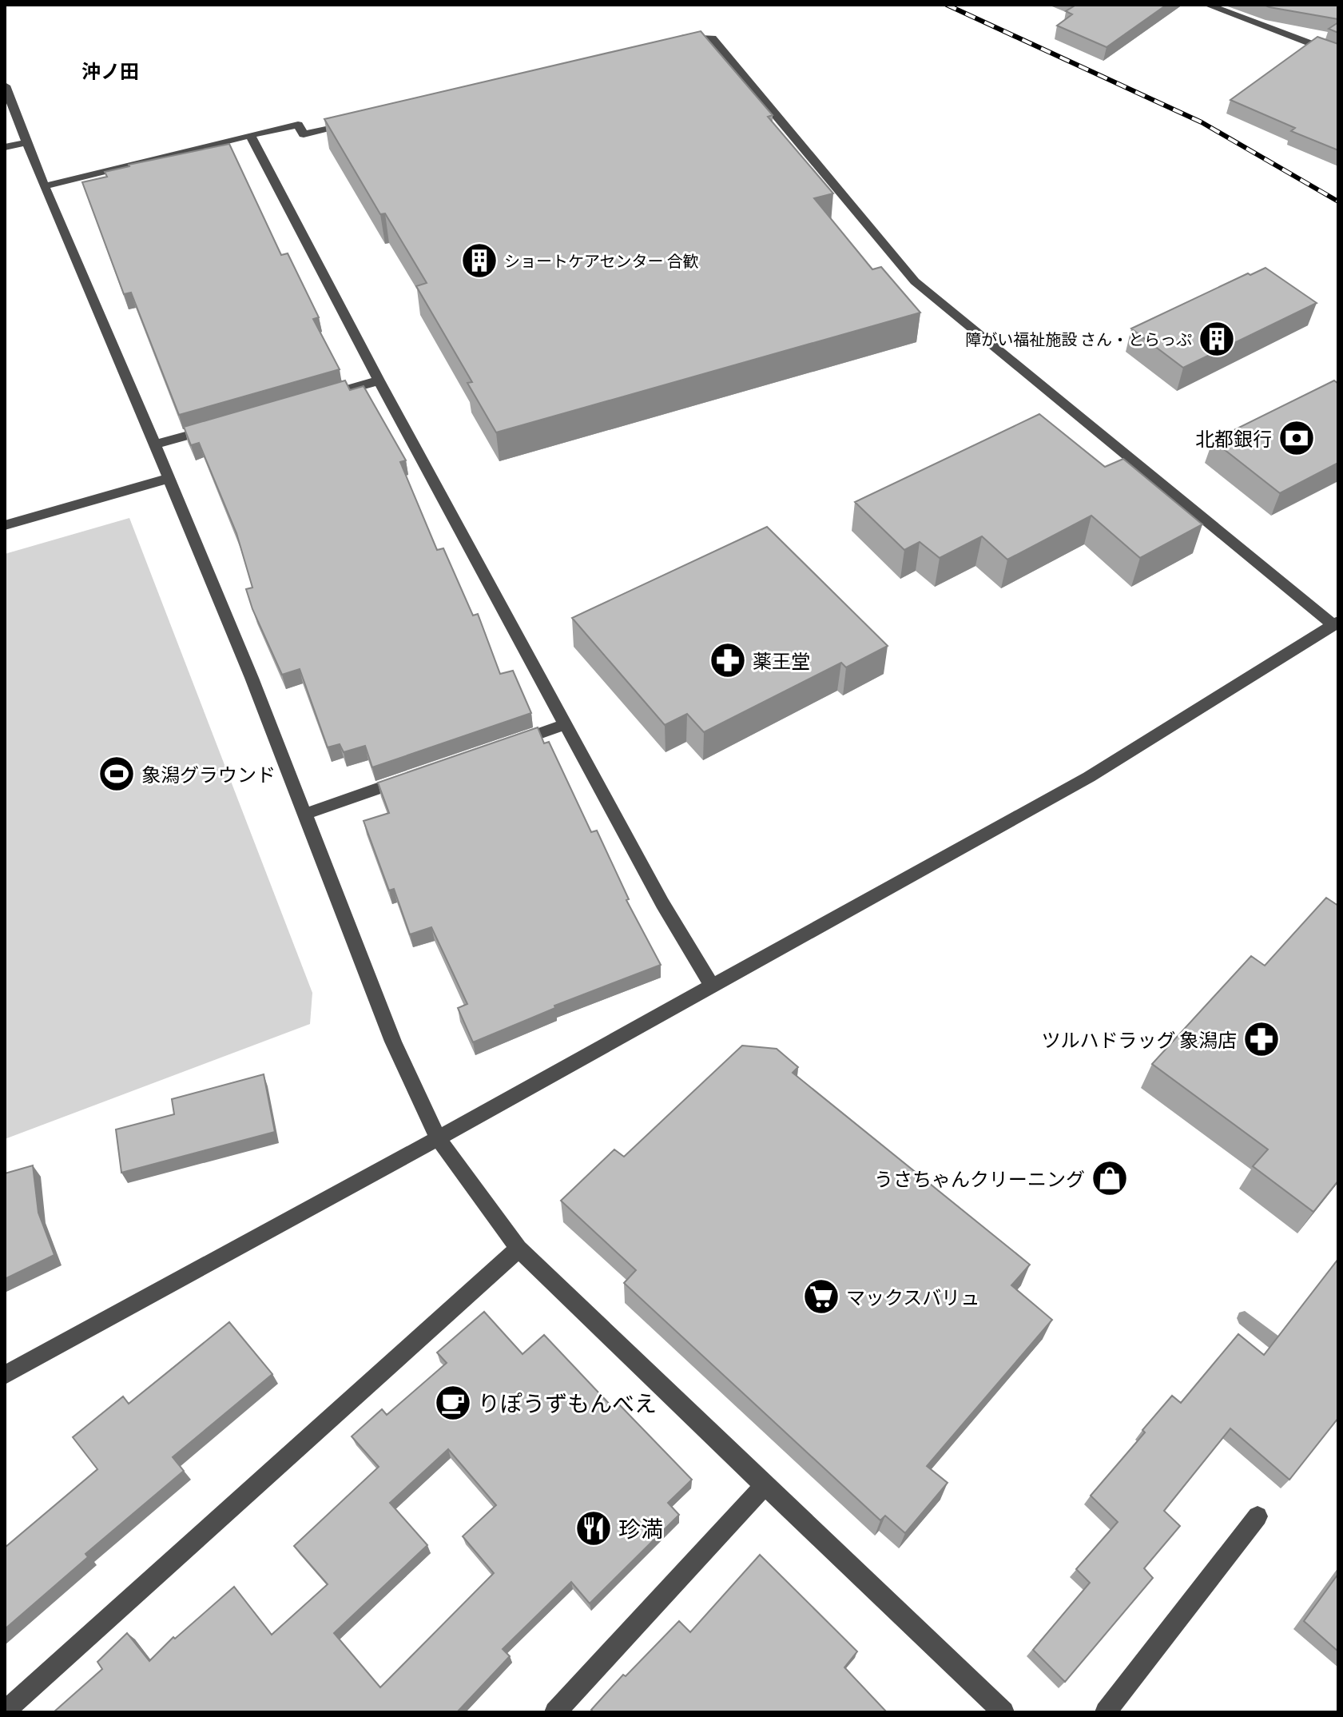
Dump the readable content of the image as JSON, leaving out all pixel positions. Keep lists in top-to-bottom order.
{
  "districts": ["沖ノ田"],
  "places": {
    "building": ["ショートケアセンター 合歓", "障がい福祉施設 さん・とらっぷ"],
    "bank": ["北都銀行"],
    "pharmacy": ["薬王堂", "ツルハドラッグ 象潟店"],
    "sports": ["象潟グラウンド"],
    "shop": ["うさちゃんクリーニング"],
    "supermarket": ["マックスバリュ"],
    "cafe": ["りぽうずもんべえ"],
    "restaurant": ["珍満"]
  }
}
